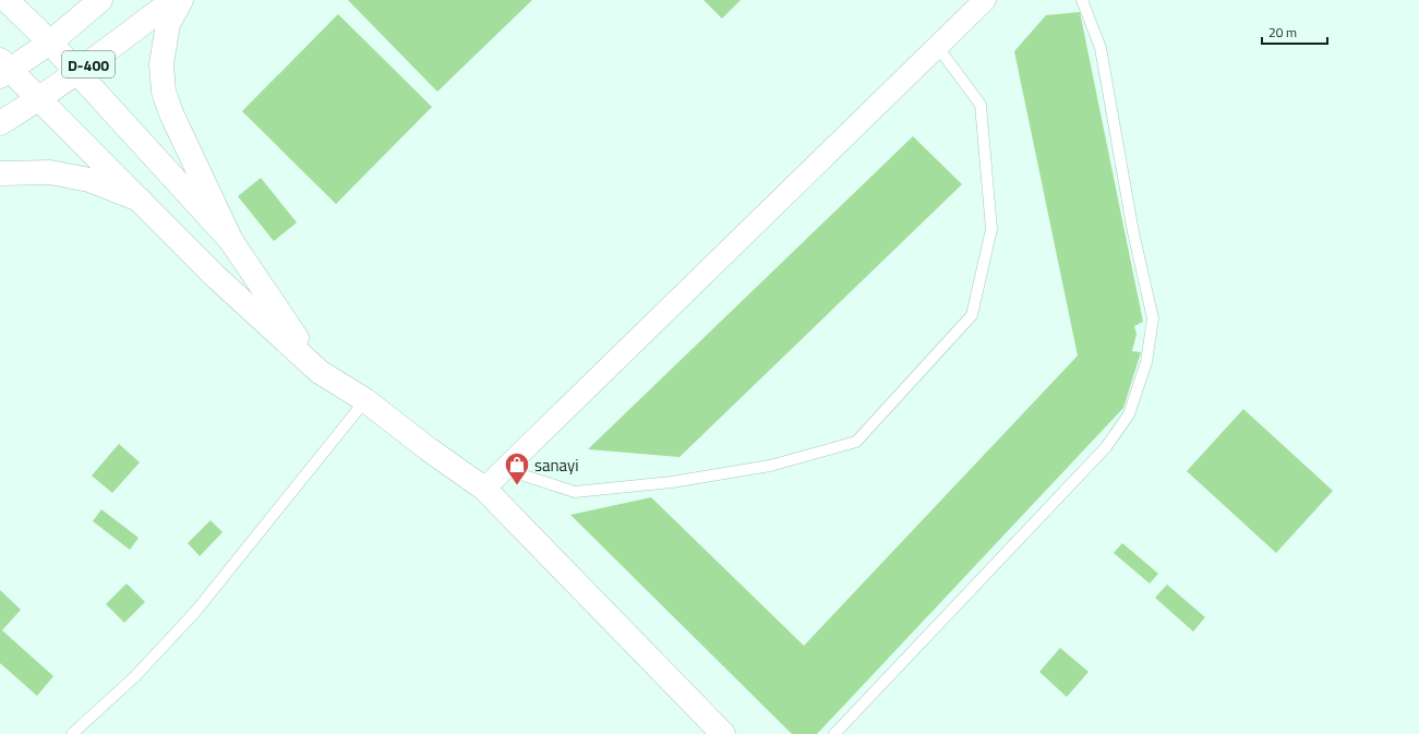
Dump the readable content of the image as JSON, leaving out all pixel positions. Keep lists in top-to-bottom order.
{
  "streets": {
    "main road": ["D-400"]
  },
  "places": {
    "shop": ["sanayi"]
  },
  "scale_bar": "20 m"
}
